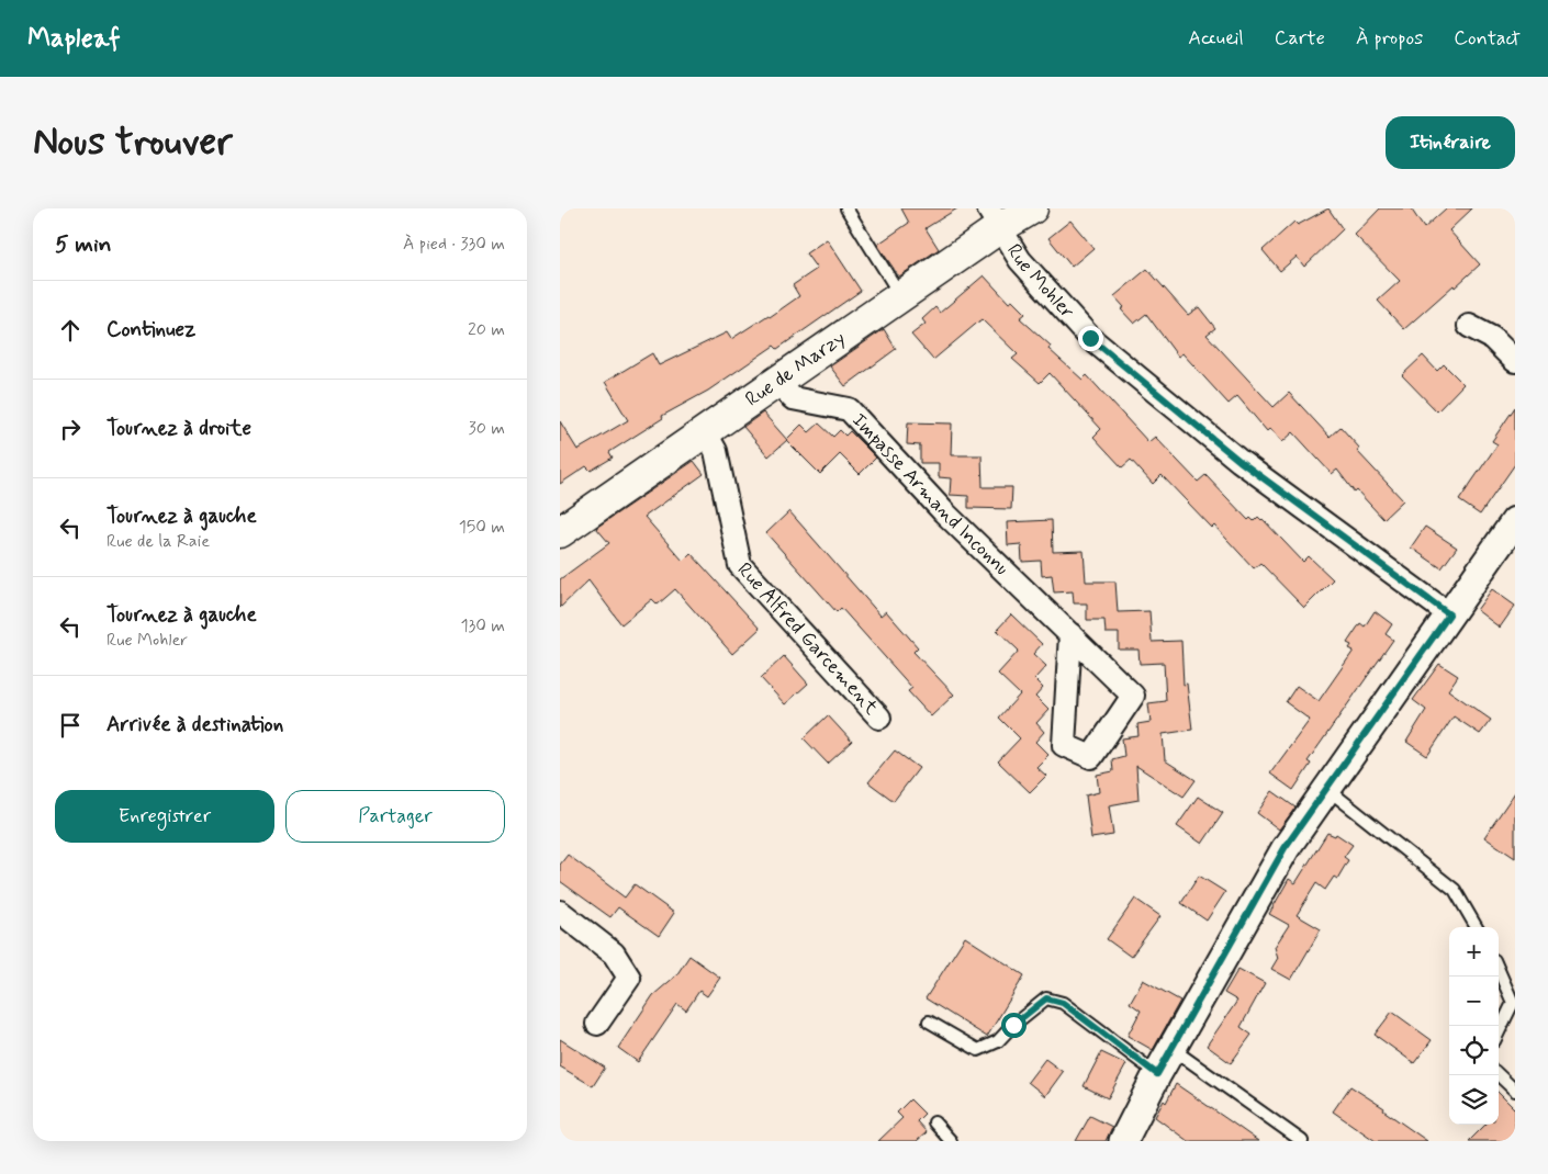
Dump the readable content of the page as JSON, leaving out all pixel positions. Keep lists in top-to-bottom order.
{
  "streets": {
    "main road": ["Rue de Marzy"],
    "street": ["Rue Mohler", "Impasse Armand Inconnu", "Rue Alfred Garcement"]
  },
  "crossings": [
    ["Rue Mohler", "Rue de Marzy"],
    ["Rue de Marzy", "Impasse Armand Inconnu"],
    ["Rue de Marzy", "Rue Alfred Garcement"]
  ],
  "page": {
    "header": "Mapleaf",
    "nav": [
      "Accueil",
      "Carte",
      "À propos",
      "Contact"
    ],
    "buttons": [
      "Itinéraire",
      ["Enregistrer", "Partager"]
    ],
    "title": "Nous trouver",
    "heading": ["5 min", "À pied · 330 m"],
    "list": [
      ["Continuez", "20 m"],
      ["Tournez à droite", "30 m"],
      ["Tournez à gauche", "Rue de la Raie", "150 m"],
      ["Tournez à gauche", "Rue Mohler", "130 m"],
      "Arrivée à destination"
    ],
    "map_buttons": ["+", "−"]
  }
}
